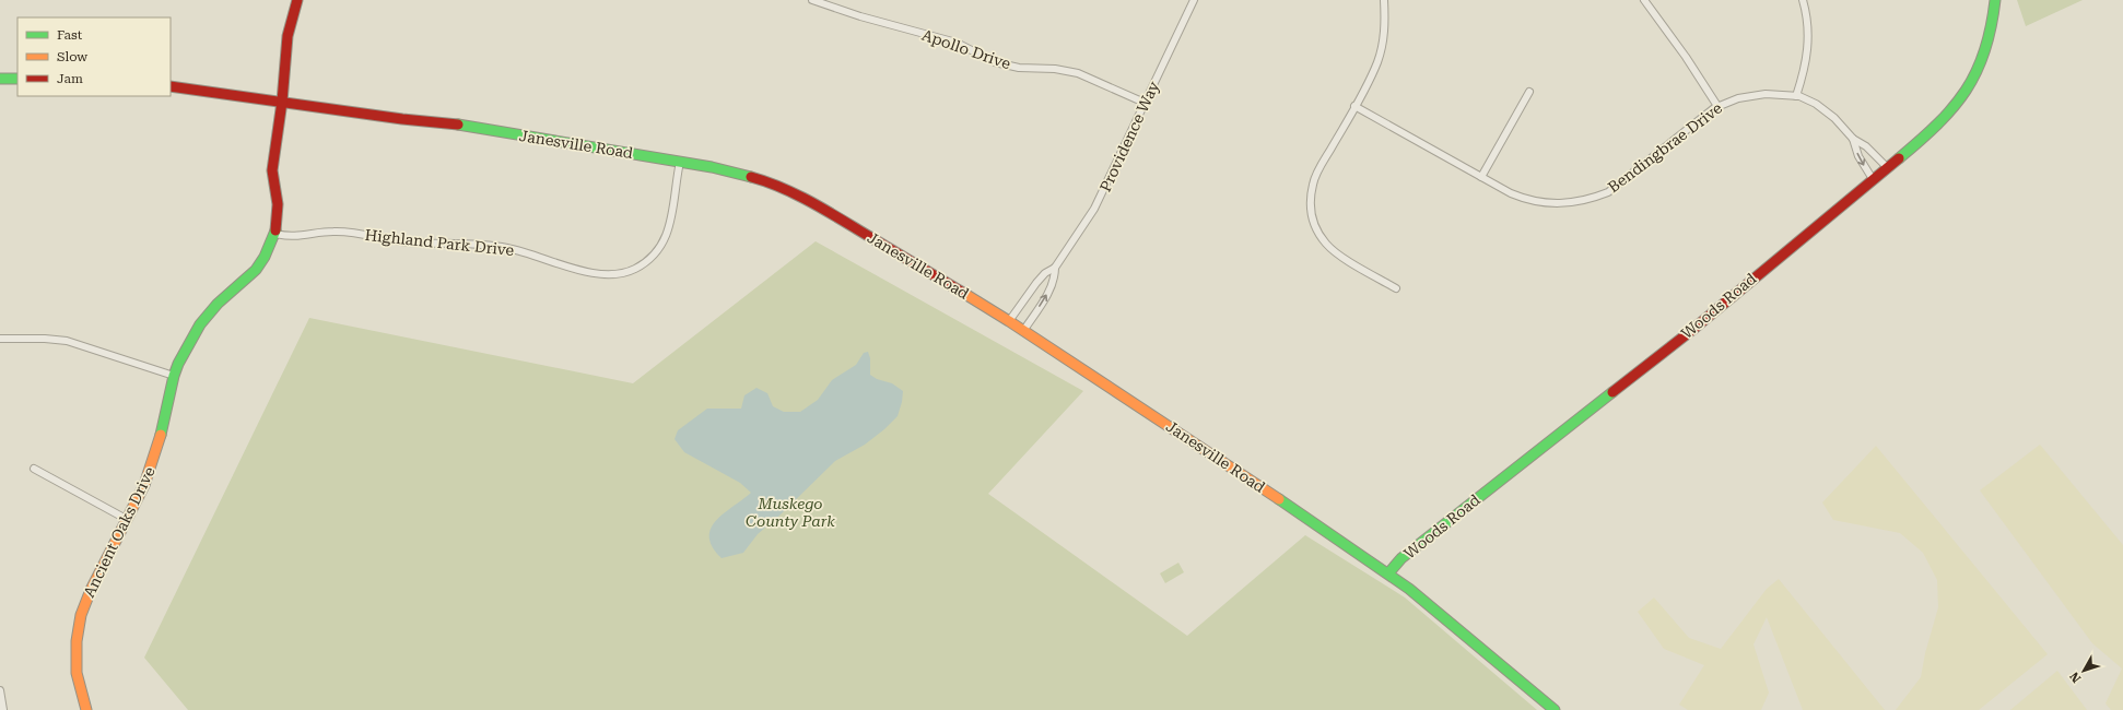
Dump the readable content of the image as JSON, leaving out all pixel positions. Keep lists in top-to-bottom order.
{
  "streets": {
    "street": [
      "Apollo Drive",
      "Providence Way",
      "Janesville Road",
      "Bendingbrae Drive",
      "Highland Park Drive",
      "Woods Road",
      "Ancient Oaks Drive"
    ]
  },
  "crossings": [
    ["Apollo Drive", "Providence Way"],
    ["Providence Way", "Janesville Road"],
    ["Janesville Road", "Highland Park Drive"],
    ["Janesville Road", "Woods Road"],
    ["Janesville Road", "Ancient Oaks Drive"],
    ["Bendingbrae Drive", "Woods Road"],
    ["Highland Park Drive", "Ancient Oaks Drive"]
  ],
  "parks": ["Muskego County Park"],
  "legend": ["Fast", "Slow", "Jam"],
  "north": "bottom left"
}
